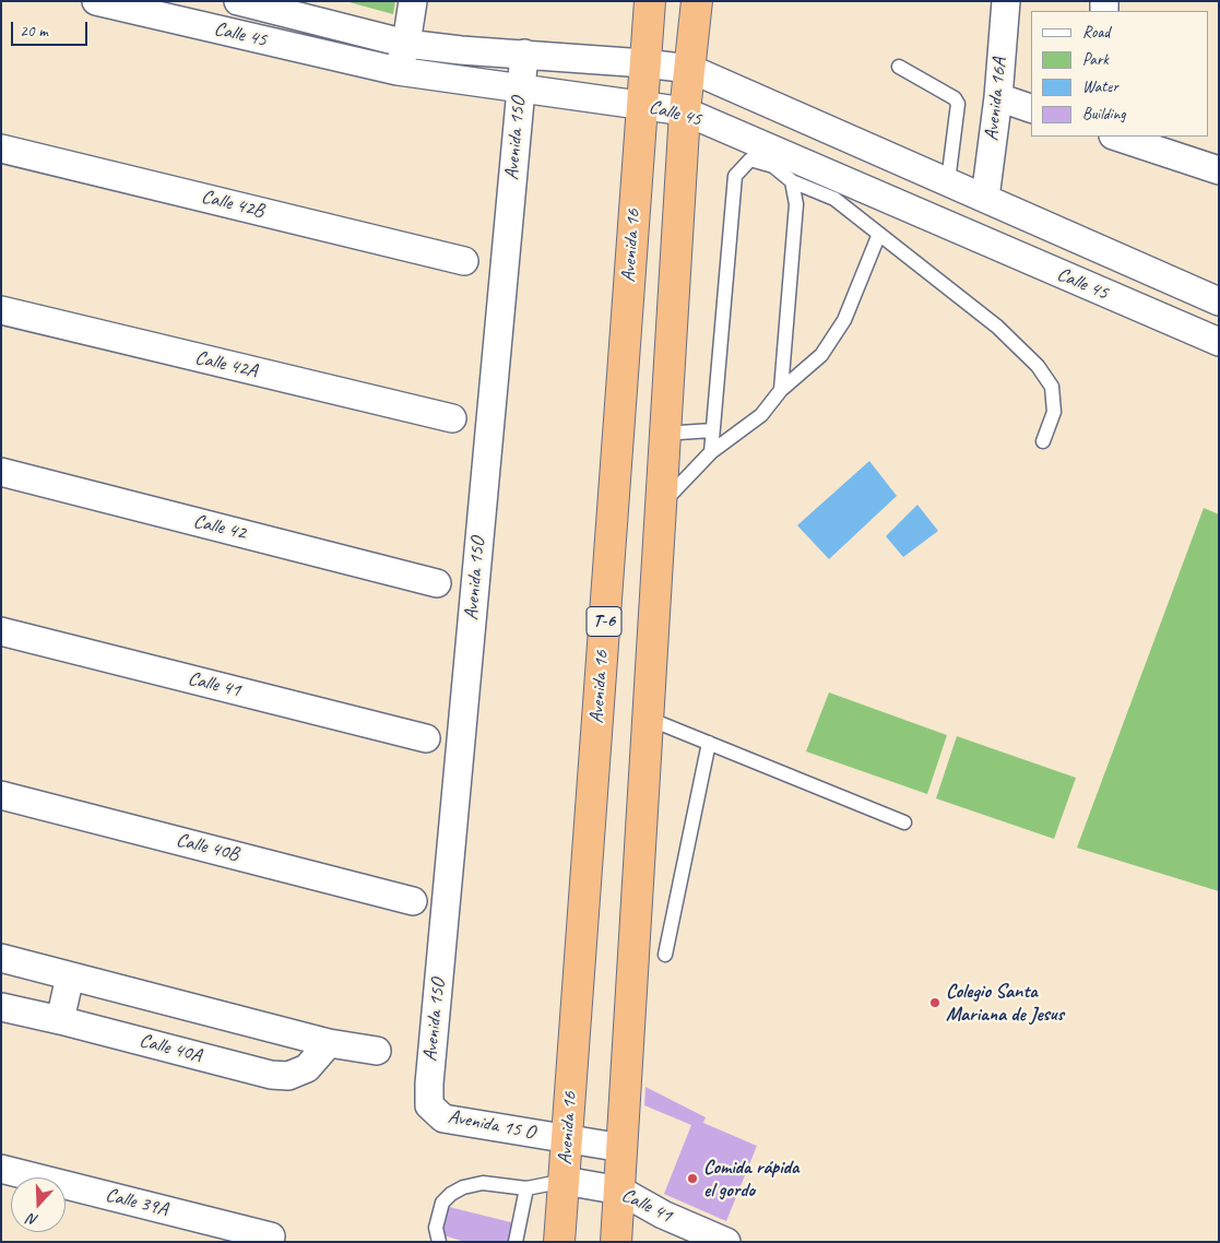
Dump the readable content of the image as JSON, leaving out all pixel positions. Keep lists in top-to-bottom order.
{
  "streets": {
    "highway": ["Avenida 16", "T-6"],
    "street": [
      "Calle 45",
      "Avenida 16A",
      "Avenida 15O",
      "Calle 42B",
      "Calle 42A",
      "Calle 42",
      "Calle 41",
      "Calle 40B",
      "Calle 40A",
      "Avenida 15 O",
      "Calle 39A"
    ]
  },
  "crossings": [
    ["Calle 45", "Avenida 16A"],
    ["Calle 45", "Avenida 15O"],
    ["Calle 45", "Avenida 16"],
    ["Avenida 15O", "Avenida 15 O"],
    ["Avenida 16", "Calle 41"],
    ["Avenida 16", "Avenida 15 O"]
  ],
  "places": ["Colegio Santa Mariana de Jesus", "Comida rápida el gordo"],
  "legend": [
    "Road",
    "Park",
    "Water",
    "Building"
  ],
  "scale_bar": "20 m",
  "north": "bottom"
}
